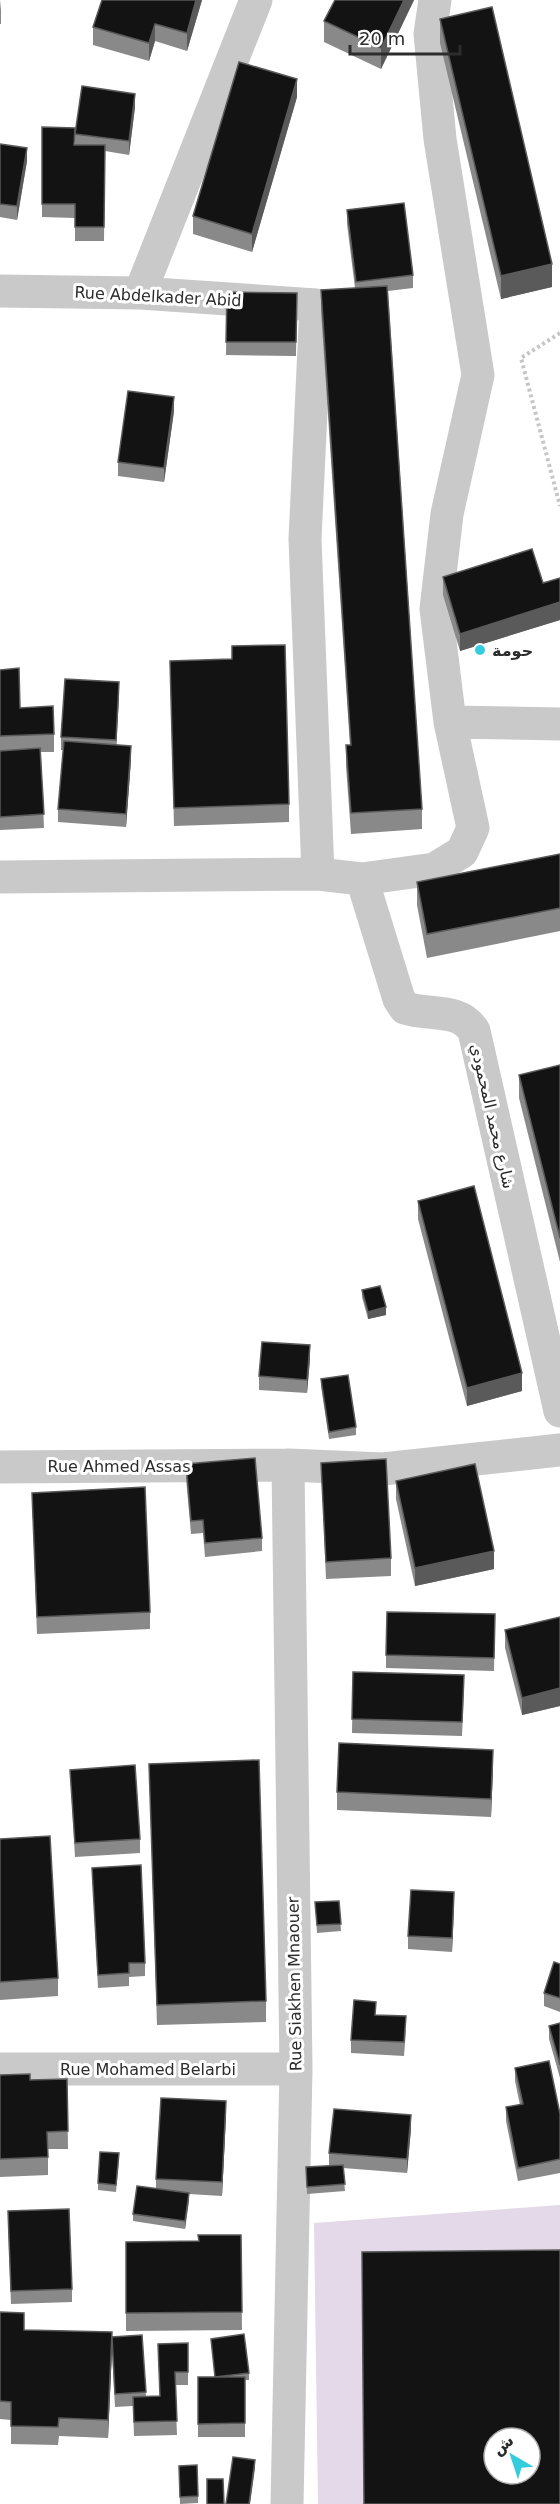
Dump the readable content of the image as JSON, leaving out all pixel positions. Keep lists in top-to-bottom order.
{
  "streets": {
    "street": [
      "Rue Abdelkader Abid",
      "شارع محمد المحمودي",
      "Rue Ahmed Assas",
      "Rue Siakhen Mnaouer",
      "Rue Mohamed Belarbi"
    ]
  },
  "crossings": [
    ["Rue Ahmed Assas", "Rue Siakhen Mnaouer"],
    ["Rue Siakhen Mnaouer", "Rue Mohamed Belarbi"]
  ],
  "places": ["حومة"],
  "scale_bar": "20 m",
  "north": "top left"
}
